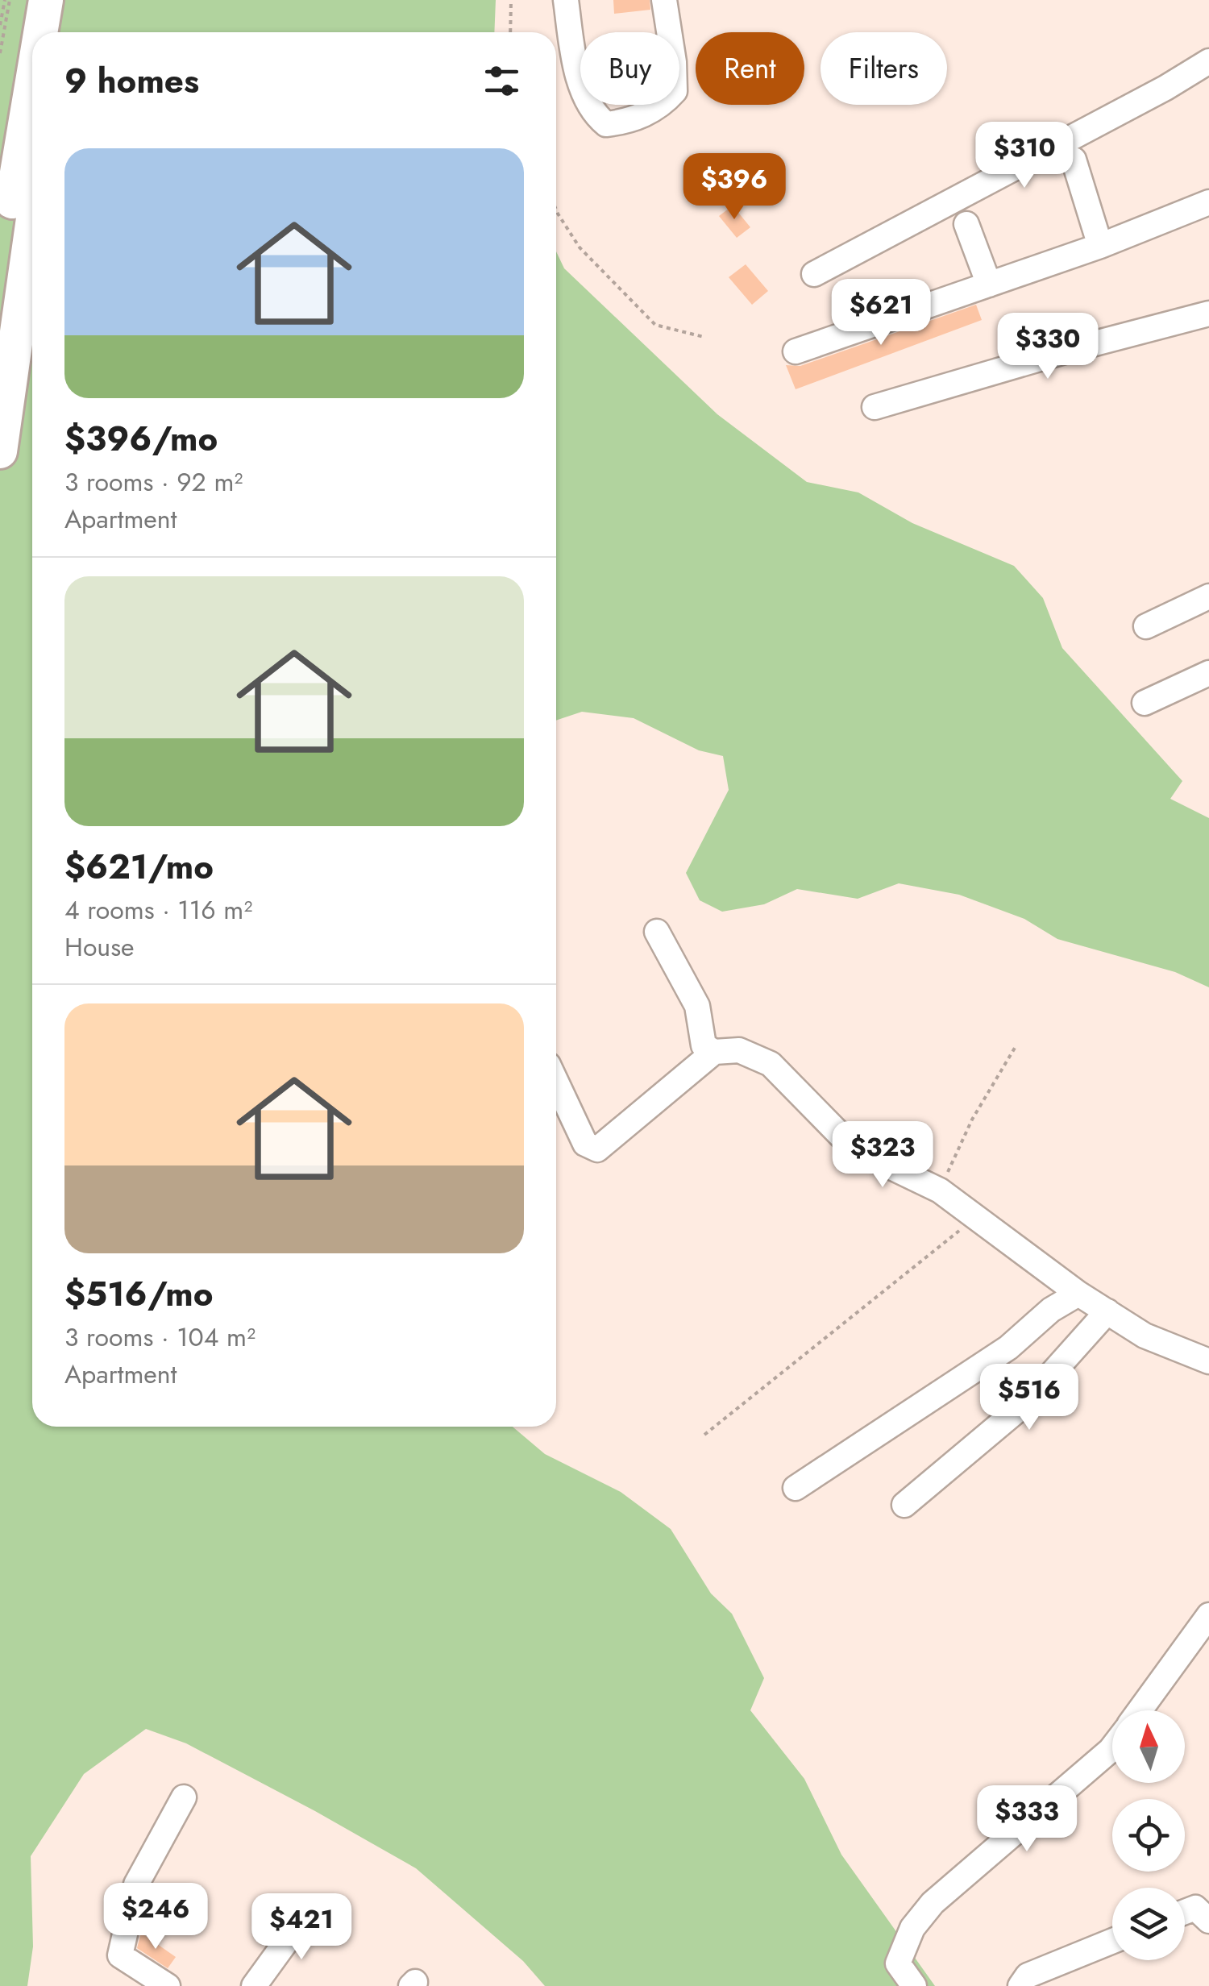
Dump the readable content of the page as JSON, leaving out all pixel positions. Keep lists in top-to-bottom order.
{
  "north": "top",
  "page": {
    "chip": ["Buy", "Rent", "Filters"],
    "heading": "9 homes",
    "price": [
      "$310",
      "$396",
      "$621",
      "$330",
      "$323",
      "$516",
      "$333",
      "$246",
      "$421"
    ],
    "list": [
      {
        "name": "$396/mo",
        "note": "3 rooms · 92 m² · Apartment"
      },
      {
        "name": "$621/mo",
        "note": "4 rooms · 116 m² · House"
      },
      {
        "name": "$516/mo",
        "note": "3 rooms · 104 m² · Apartment"
      }
    ]
  }
}
